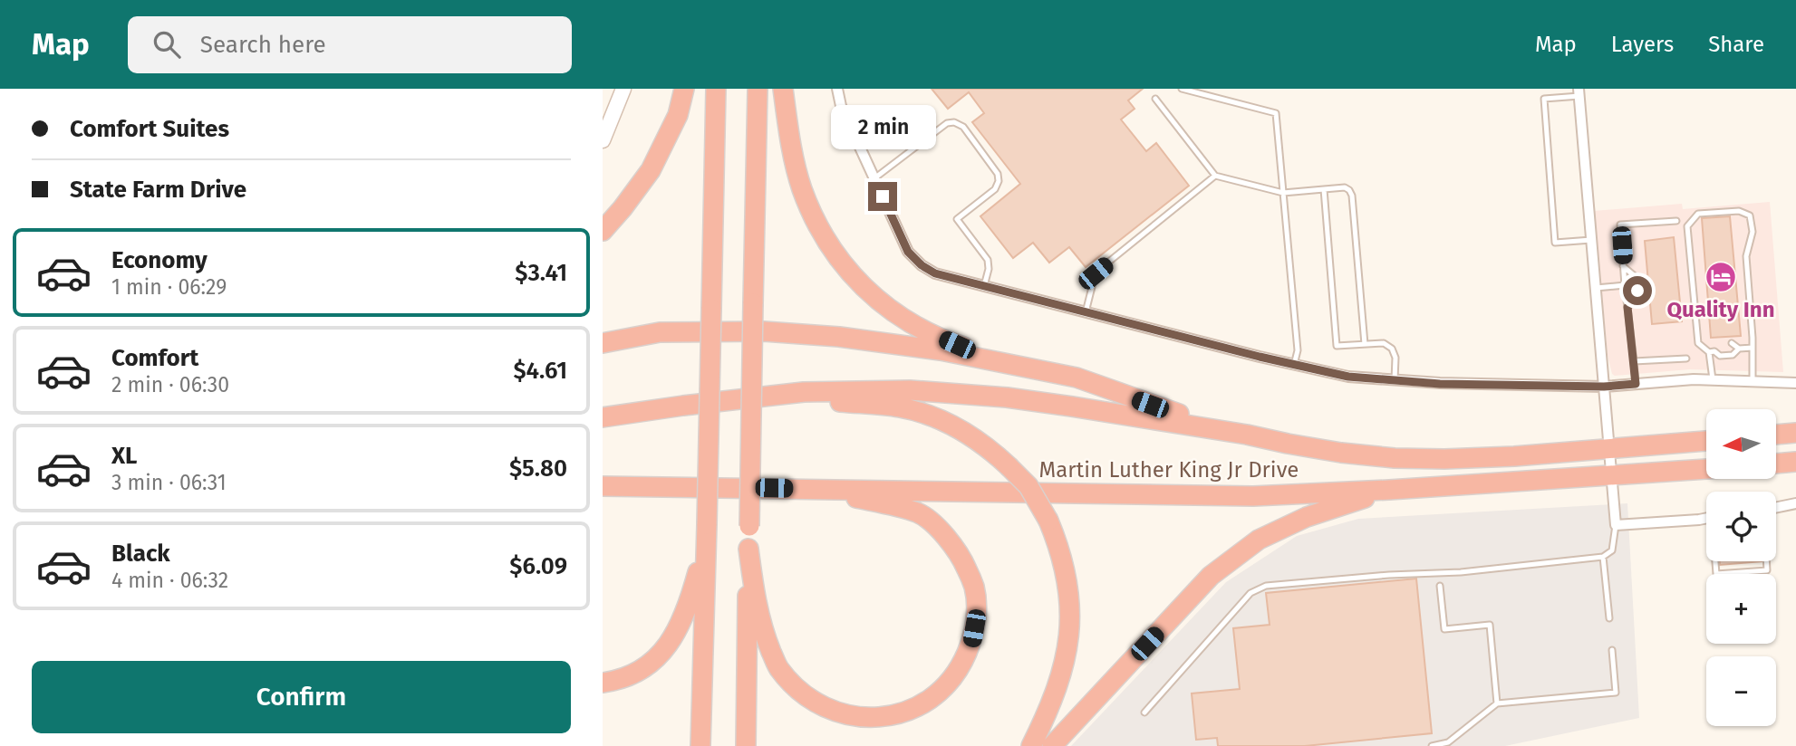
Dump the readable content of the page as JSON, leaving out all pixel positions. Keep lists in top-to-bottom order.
{
  "streets": {
    "highway": ["Martin Luther King Jr Drive"]
  },
  "places": {
    "hotel": ["Quality Inn"]
  },
  "north": "left",
  "page": {
    "header": "Map",
    "search": "Search here",
    "nav": ["Map", "Layers", "Share"],
    "banner": ["Comfort Suites", "State Farm Drive"],
    "bubble": "2 min",
    "list": [
      {
        "name": "Economy",
        "note": "1 min · 06:29",
        "value": "$3.41"
      },
      {
        "name": "Comfort",
        "note": "2 min · 06:30",
        "value": "$4.61"
      },
      {
        "name": "XL",
        "note": "3 min · 06:31",
        "value": "$5.80"
      },
      {
        "name": "Black",
        "note": "4 min · 06:32",
        "value": "$6.09"
      }
    ],
    "map_buttons": ["+", "−"],
    "buttons": "Confirm"
  }
}
